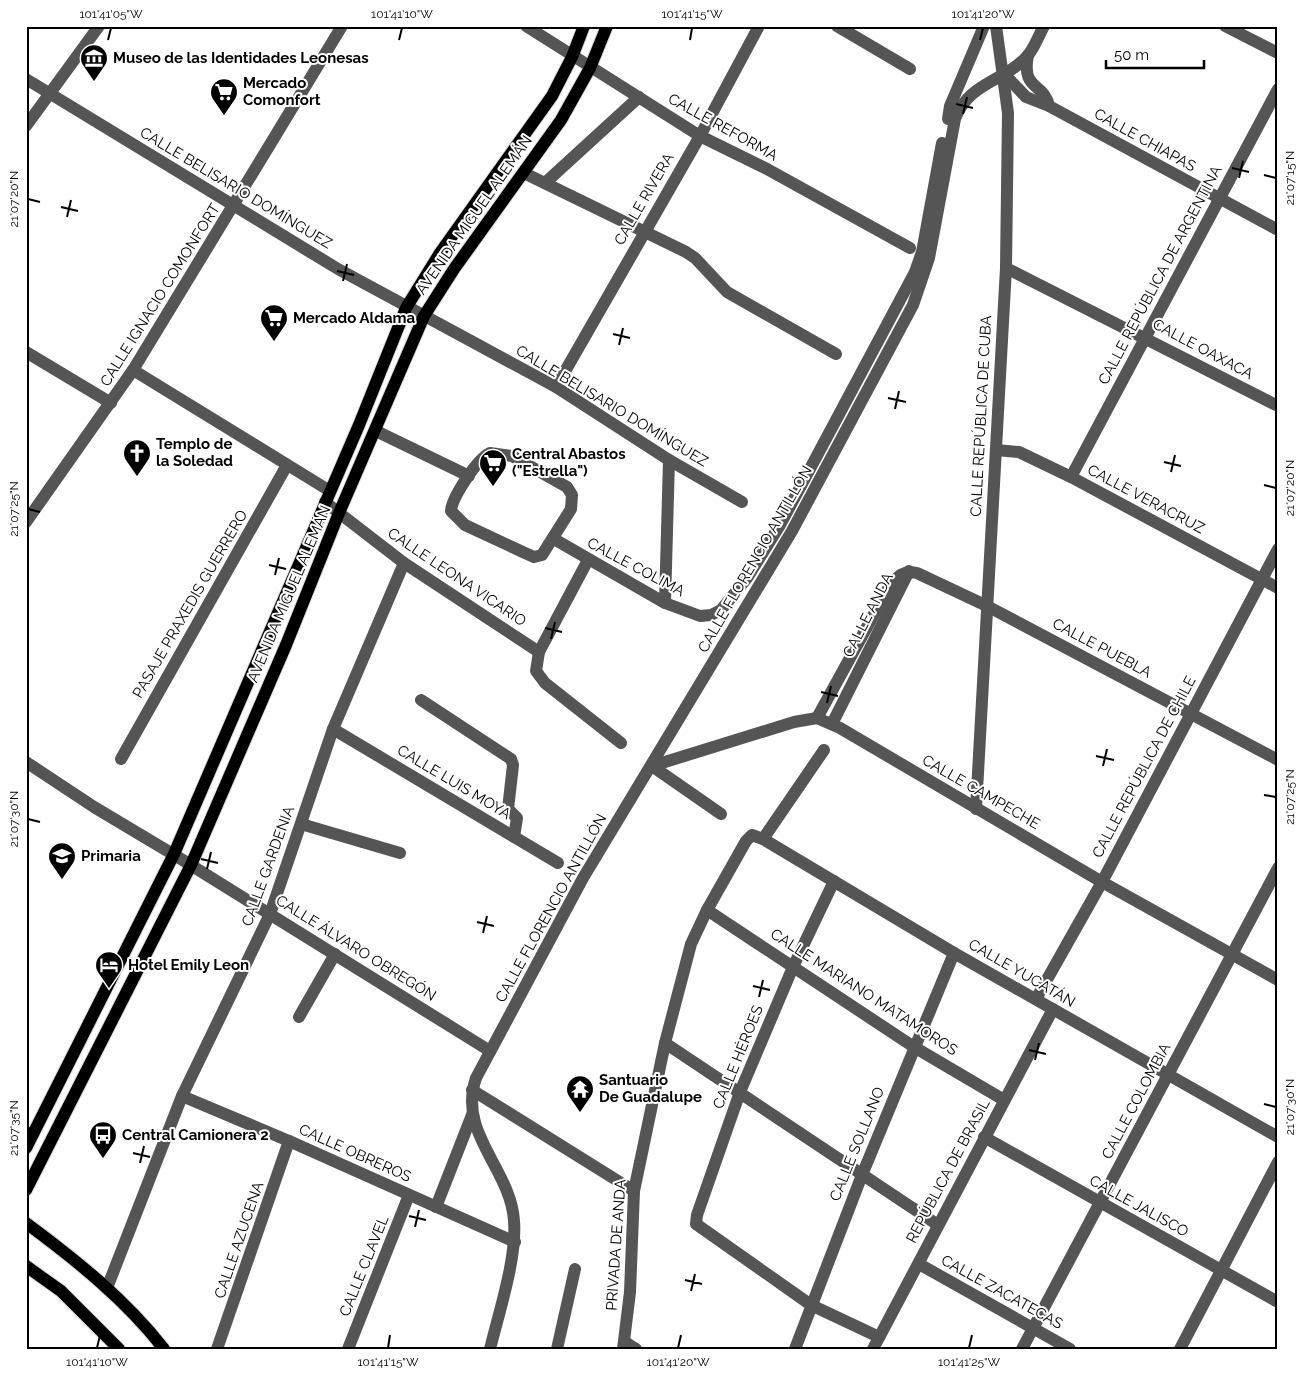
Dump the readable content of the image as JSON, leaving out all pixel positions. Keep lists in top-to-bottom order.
{
  "streets": {
    "main road": ["AVENIDA MIGUEL ALEMÁN"],
    "street": [
      "CALLE REFORMA",
      "CALLE CHIAPAS",
      "CALLE BELISARIO DOMÍNGUEZ",
      "CALLE RIVERA",
      "CALLE REPÚBLICA DE ARGENTINA",
      "CALLE IGNACIO COMONFORT",
      "CALLE OAXACA",
      "CALLE REPÚBLICA DE CUBA",
      "CALLE VERACRUZ",
      "CALLE FLORENCIO ANTILLÓN",
      "CALLE COLIMA",
      "CALLE LEONA VICARIO",
      "PASAJE PRAXEDIS GUERRERO",
      "CALLE ANDA",
      "CALLE PUEBLA",
      "CALLE REPÚBLICA DE CHILE",
      "CALLE LUIS MOYA",
      "CALLE CAMPECHE",
      "CALLE GARDENIA",
      "CALLE ÁLVARO OBREGÓN",
      "CALLE YUCATÁN",
      "CALLE MARIANO MATAMOROS",
      "CALLE HÉROES",
      "CALLE COLOMBIA",
      "CALLE SOLLANO",
      "CALLE OBREROS",
      "REPÚBLICA DE BRASIL",
      "CALLE JALISCO",
      "CALLE AZUCENA",
      "PRIVADA DE ANDA",
      "CALLE CLAVEL",
      "CALLE ZACATECAS"
    ]
  },
  "crossings": [
    ["CALLE REFORMA", "CALLE RIVERA"],
    ["CALLE REFORMA", "AVENIDA MIGUEL ALEMÁN"],
    ["CALLE CHIAPAS", "CALLE REPÚBLICA DE ARGENTINA"],
    ["CALLE CHIAPAS", "CALLE REPÚBLICA DE CUBA"],
    ["CALLE CHIAPAS", "CALLE FLORENCIO ANTILLÓN"],
    ["CALLE BELISARIO DOMÍNGUEZ", "CALLE RIVERA"],
    ["CALLE BELISARIO DOMÍNGUEZ", "AVENIDA MIGUEL ALEMÁN"],
    ["CALLE BELISARIO DOMÍNGUEZ", "CALLE IGNACIO COMONFORT"],
    ["AVENIDA MIGUEL ALEMÁN", "CALLE LEONA VICARIO"],
    ["AVENIDA MIGUEL ALEMÁN", "CALLE ÁLVARO OBREGÓN"],
    ["CALLE REPÚBLICA DE ARGENTINA", "CALLE OAXACA"],
    ["CALLE REPÚBLICA DE ARGENTINA", "CALLE VERACRUZ"],
    ["CALLE IGNACIO COMONFORT", "CALLE LEONA VICARIO"],
    ["CALLE OAXACA", "CALLE REPÚBLICA DE CUBA"],
    ["CALLE REPÚBLICA DE CUBA", "CALLE VERACRUZ"],
    ["CALLE REPÚBLICA DE CUBA", "CALLE FLORENCIO ANTILLÓN"],
    ["CALLE REPÚBLICA DE CUBA", "CALLE PUEBLA"],
    ["CALLE REPÚBLICA DE CUBA", "CALLE CAMPECHE"],
    ["CALLE VERACRUZ", "CALLE REPÚBLICA DE CHILE"],
    ["CALLE FLORENCIO ANTILLÓN", "CALLE COLIMA"],
    ["CALLE FLORENCIO ANTILLÓN", "CALLE ÁLVARO OBREGÓN"],
    ["CALLE LEONA VICARIO", "PASAJE PRAXEDIS GUERRERO"],
    ["CALLE LEONA VICARIO", "CALLE GARDENIA"],
    ["CALLE ANDA", "CALLE PUEBLA"],
    ["CALLE ANDA", "CALLE CAMPECHE"],
    ["CALLE PUEBLA", "CALLE REPÚBLICA DE CHILE"],
    ["CALLE REPÚBLICA DE CHILE", "CALLE CAMPECHE"],
    ["CALLE REPÚBLICA DE CHILE", "CALLE YUCATÁN"],
    ["CALLE LUIS MOYA", "CALLE GARDENIA"],
    ["CALLE CAMPECHE", "CALLE COLOMBIA"],
    ["CALLE GARDENIA", "CALLE ÁLVARO OBREGÓN"],
    ["CALLE GARDENIA", "CALLE OBREROS"],
    ["CALLE YUCATÁN", "CALLE HÉROES"],
    ["CALLE YUCATÁN", "CALLE COLOMBIA"],
    ["CALLE YUCATÁN", "CALLE SOLLANO"],
    ["CALLE YUCATÁN", "REPÚBLICA DE BRASIL"],
    ["CALLE YUCATÁN", "PRIVADA DE ANDA"],
    ["CALLE MARIANO MATAMOROS", "CALLE HÉROES"],
    ["CALLE MARIANO MATAMOROS", "CALLE SOLLANO"],
    ["CALLE MARIANO MATAMOROS", "REPÚBLICA DE BRASIL"],
    ["CALLE MARIANO MATAMOROS", "PRIVADA DE ANDA"],
    ["CALLE HÉROES", "CALLE SOLLANO"],
    ["CALLE COLOMBIA", "CALLE JALISCO"],
    ["CALLE COLOMBIA", "CALLE ZACATECAS"],
    ["CALLE OBREROS", "CALLE AZUCENA"],
    ["CALLE OBREROS", "CALLE CLAVEL"],
    ["REPÚBLICA DE BRASIL", "CALLE JALISCO"],
    ["REPÚBLICA DE BRASIL", "CALLE ZACATECAS"]
  ],
  "places": {
    "museum": ["Museo de las Identidades Leonesas"],
    "supermarket": ["Mercado Comonfort", "Mercado Aldama", "Central Abastos (\"Estrella\")"],
    "church": ["Templo de la Soledad"],
    "school or university": ["Primaria"],
    "hotel": ["Hotel Emily Leon"],
    "temple": ["Santuario De Guadalupe"],
    "bus stop": ["Central Camionera 2"]
  },
  "scale_bar": "50 m",
  "coordinates": [
    "101°41'05\"W",
    "101°41'10\"W",
    "101°41'15\"W",
    "101°41'20\"W",
    "21°07'15\"N",
    "21°07'20\"N",
    "21°07'25\"N",
    "21°07'30\"N",
    "21°07'35\"N",
    "101°41'25\"W"
  ]
}
